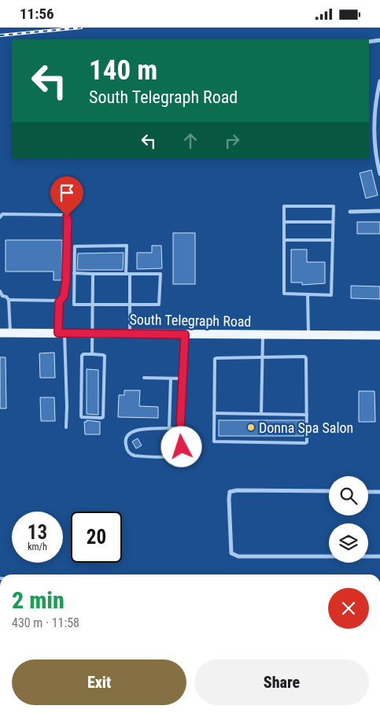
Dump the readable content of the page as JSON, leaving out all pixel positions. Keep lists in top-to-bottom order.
{
  "streets": {
    "main road": ["South Telegraph Road"]
  },
  "places": ["Donna Spa Salon"],
  "page": {
    "status": "11:56",
    "turn": ["140 m", "South Telegraph Road"],
    "speed": "13 km/h",
    "limit": "20",
    "heading": ["2 min", "430 m · 11:58"],
    "buttons": ["Exit", "Share"]
  }
}
